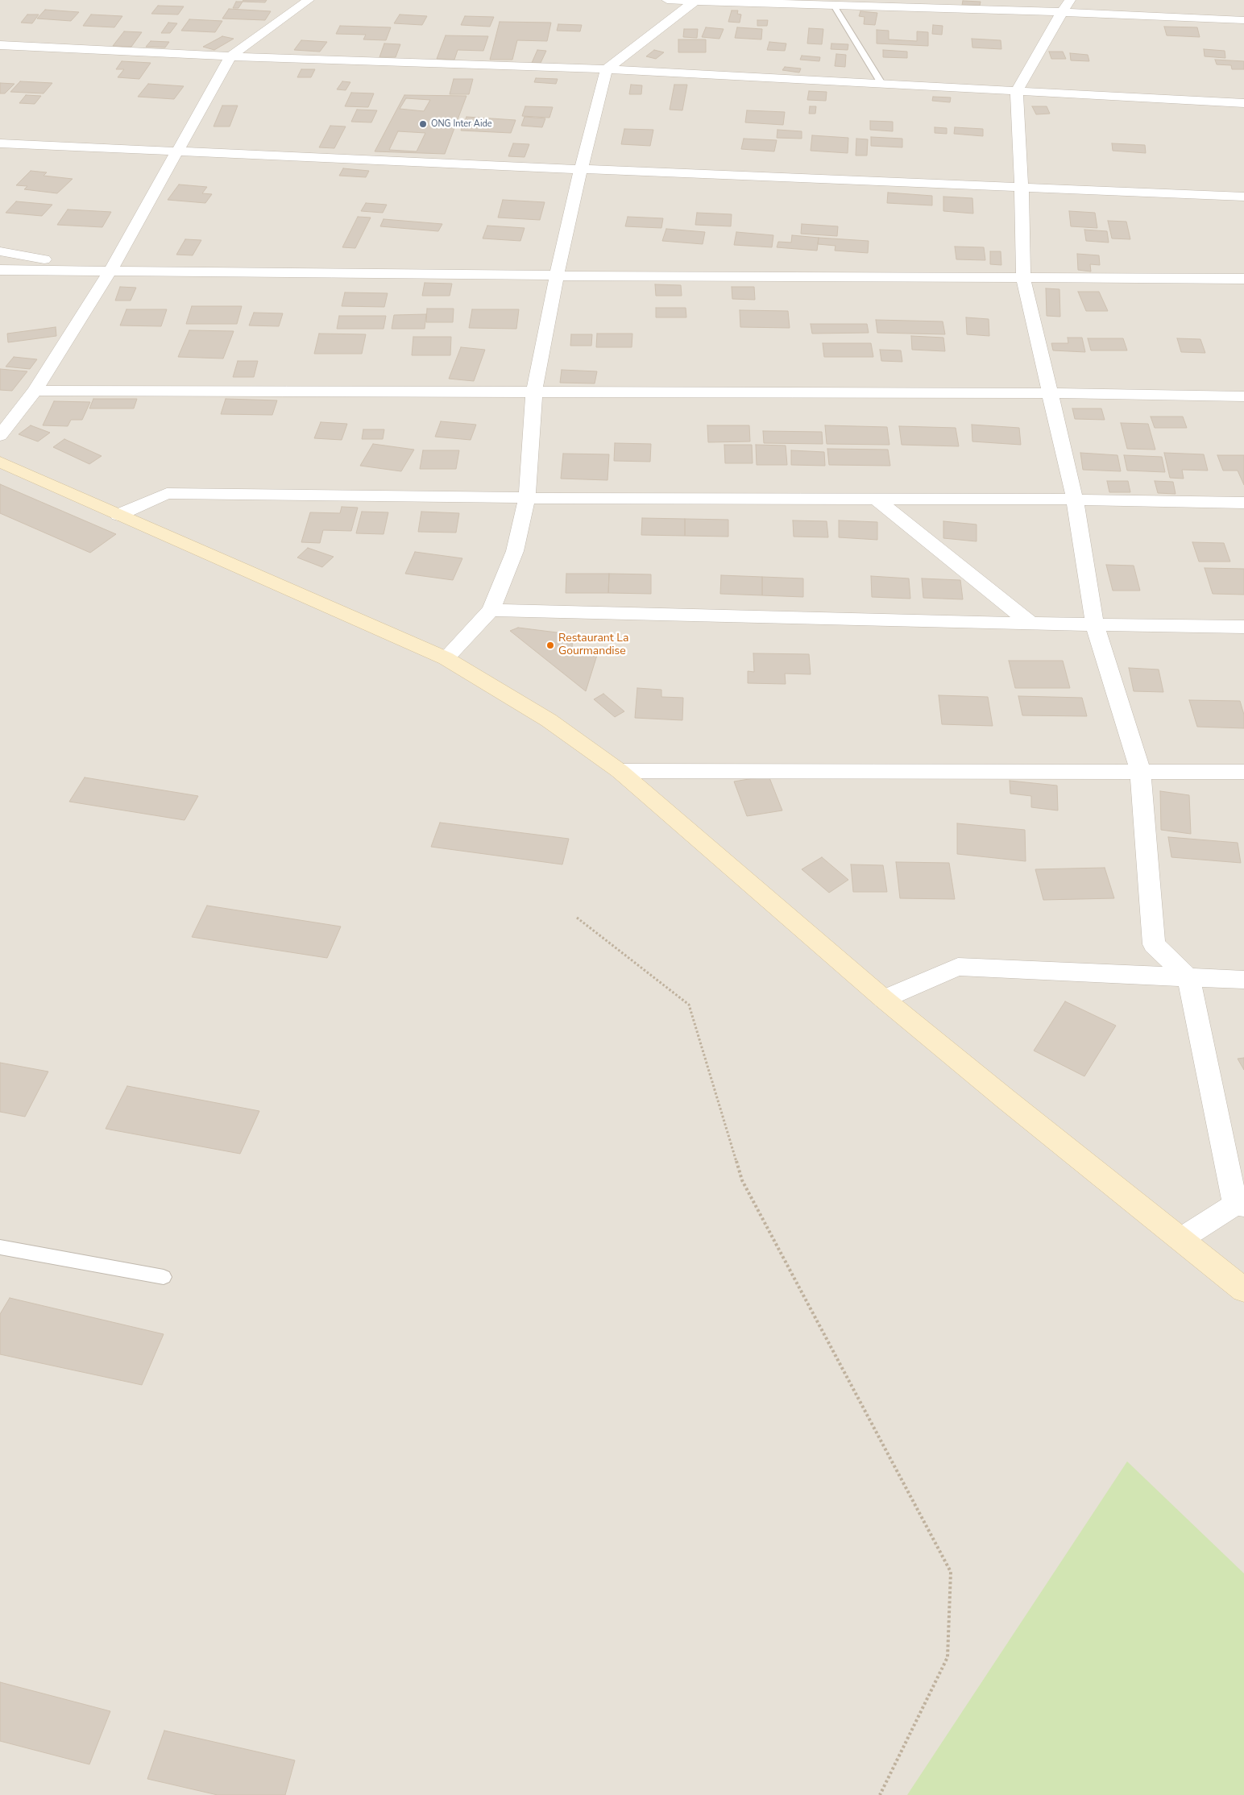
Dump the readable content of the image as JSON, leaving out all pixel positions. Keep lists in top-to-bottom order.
{
  "places": ["ONG Inter Aide", "Restaurant La Gourmandise"]
}
